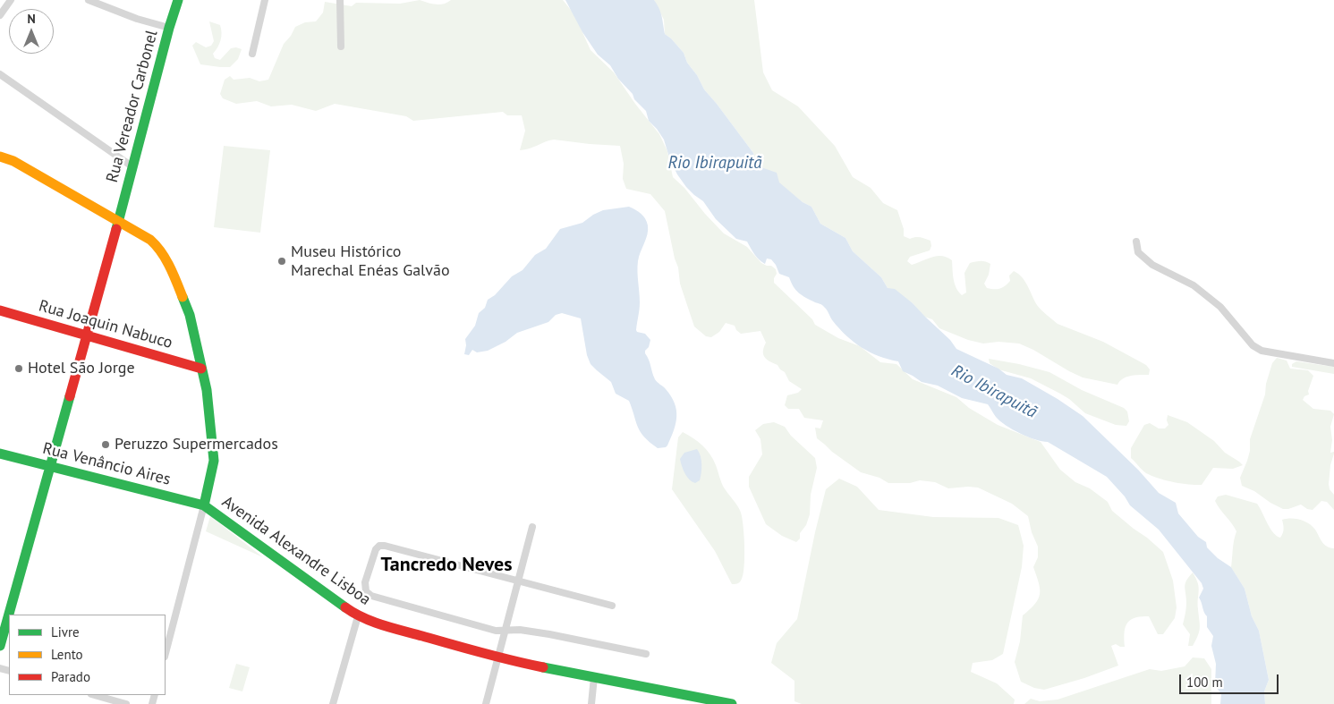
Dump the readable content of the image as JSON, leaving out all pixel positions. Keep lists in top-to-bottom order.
{
  "streets": {
    "street": [
      "Rua Vereador Carbonel",
      "Rua Joaquin Nabuco",
      "Rua Venâncio Aires",
      "Avenida Alexandre Lisboa"
    ]
  },
  "crossings": [
    ["Rua Vereador Carbonel", "Rua Joaquin Nabuco"],
    ["Rua Vereador Carbonel", "Rua Venâncio Aires"],
    ["Rua Vereador Carbonel", "Avenida Alexandre Lisboa"],
    ["Rua Joaquin Nabuco", "Avenida Alexandre Lisboa"],
    ["Rua Venâncio Aires", "Avenida Alexandre Lisboa"]
  ],
  "districts": ["Tancredo Neves"],
  "water": ["Rio Ibirapuitã"],
  "places": ["Museu Histórico Marechal Enéas Galvão", "Hotel São Jorge", "Peruzzo Supermercados"],
  "legend": ["Livre", "Lento", "Parado"],
  "scale_bar": "100 m",
  "north": "top"
}
